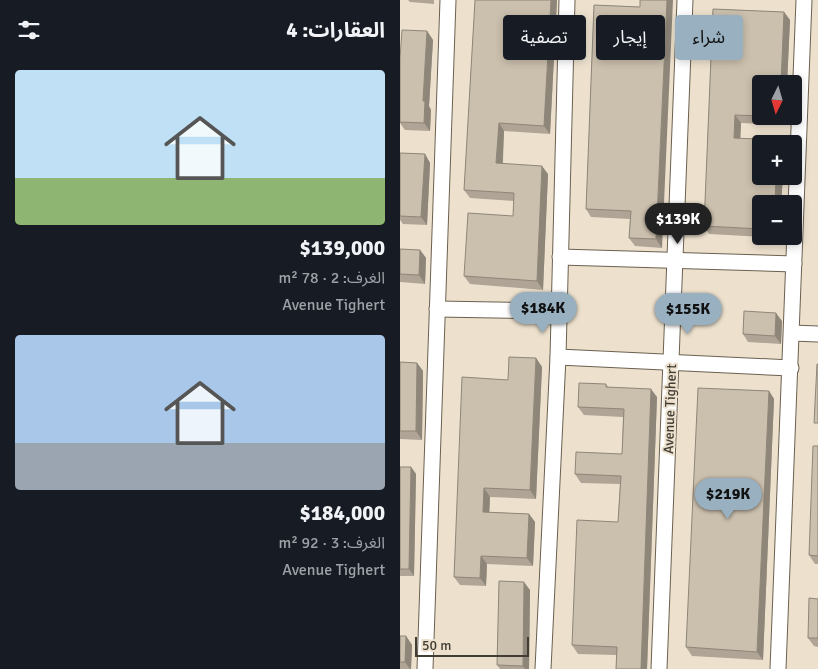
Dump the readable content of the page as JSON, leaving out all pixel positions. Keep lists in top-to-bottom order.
{
  "streets": {
    "street": ["Avenue Tighert"]
  },
  "scale_bar": "50 m",
  "north": "bottom",
  "page": {
    "heading": "العقارات: 4",
    "chip": ["شراء", "إيجار", "تصفية"],
    "list": [
      {
        "name": "$139,000",
        "note": "الغرف: 2 · 78 m² · Avenue Tighert"
      },
      {
        "name": "$184,000",
        "note": "الغرف: 3 · 92 m² · Avenue Tighert"
      }
    ],
    "map_buttons": ["+", "−"],
    "price": [
      "$139K",
      "$184K",
      "$155K",
      "$219K"
    ],
    "scale": "50 m"
  }
}
